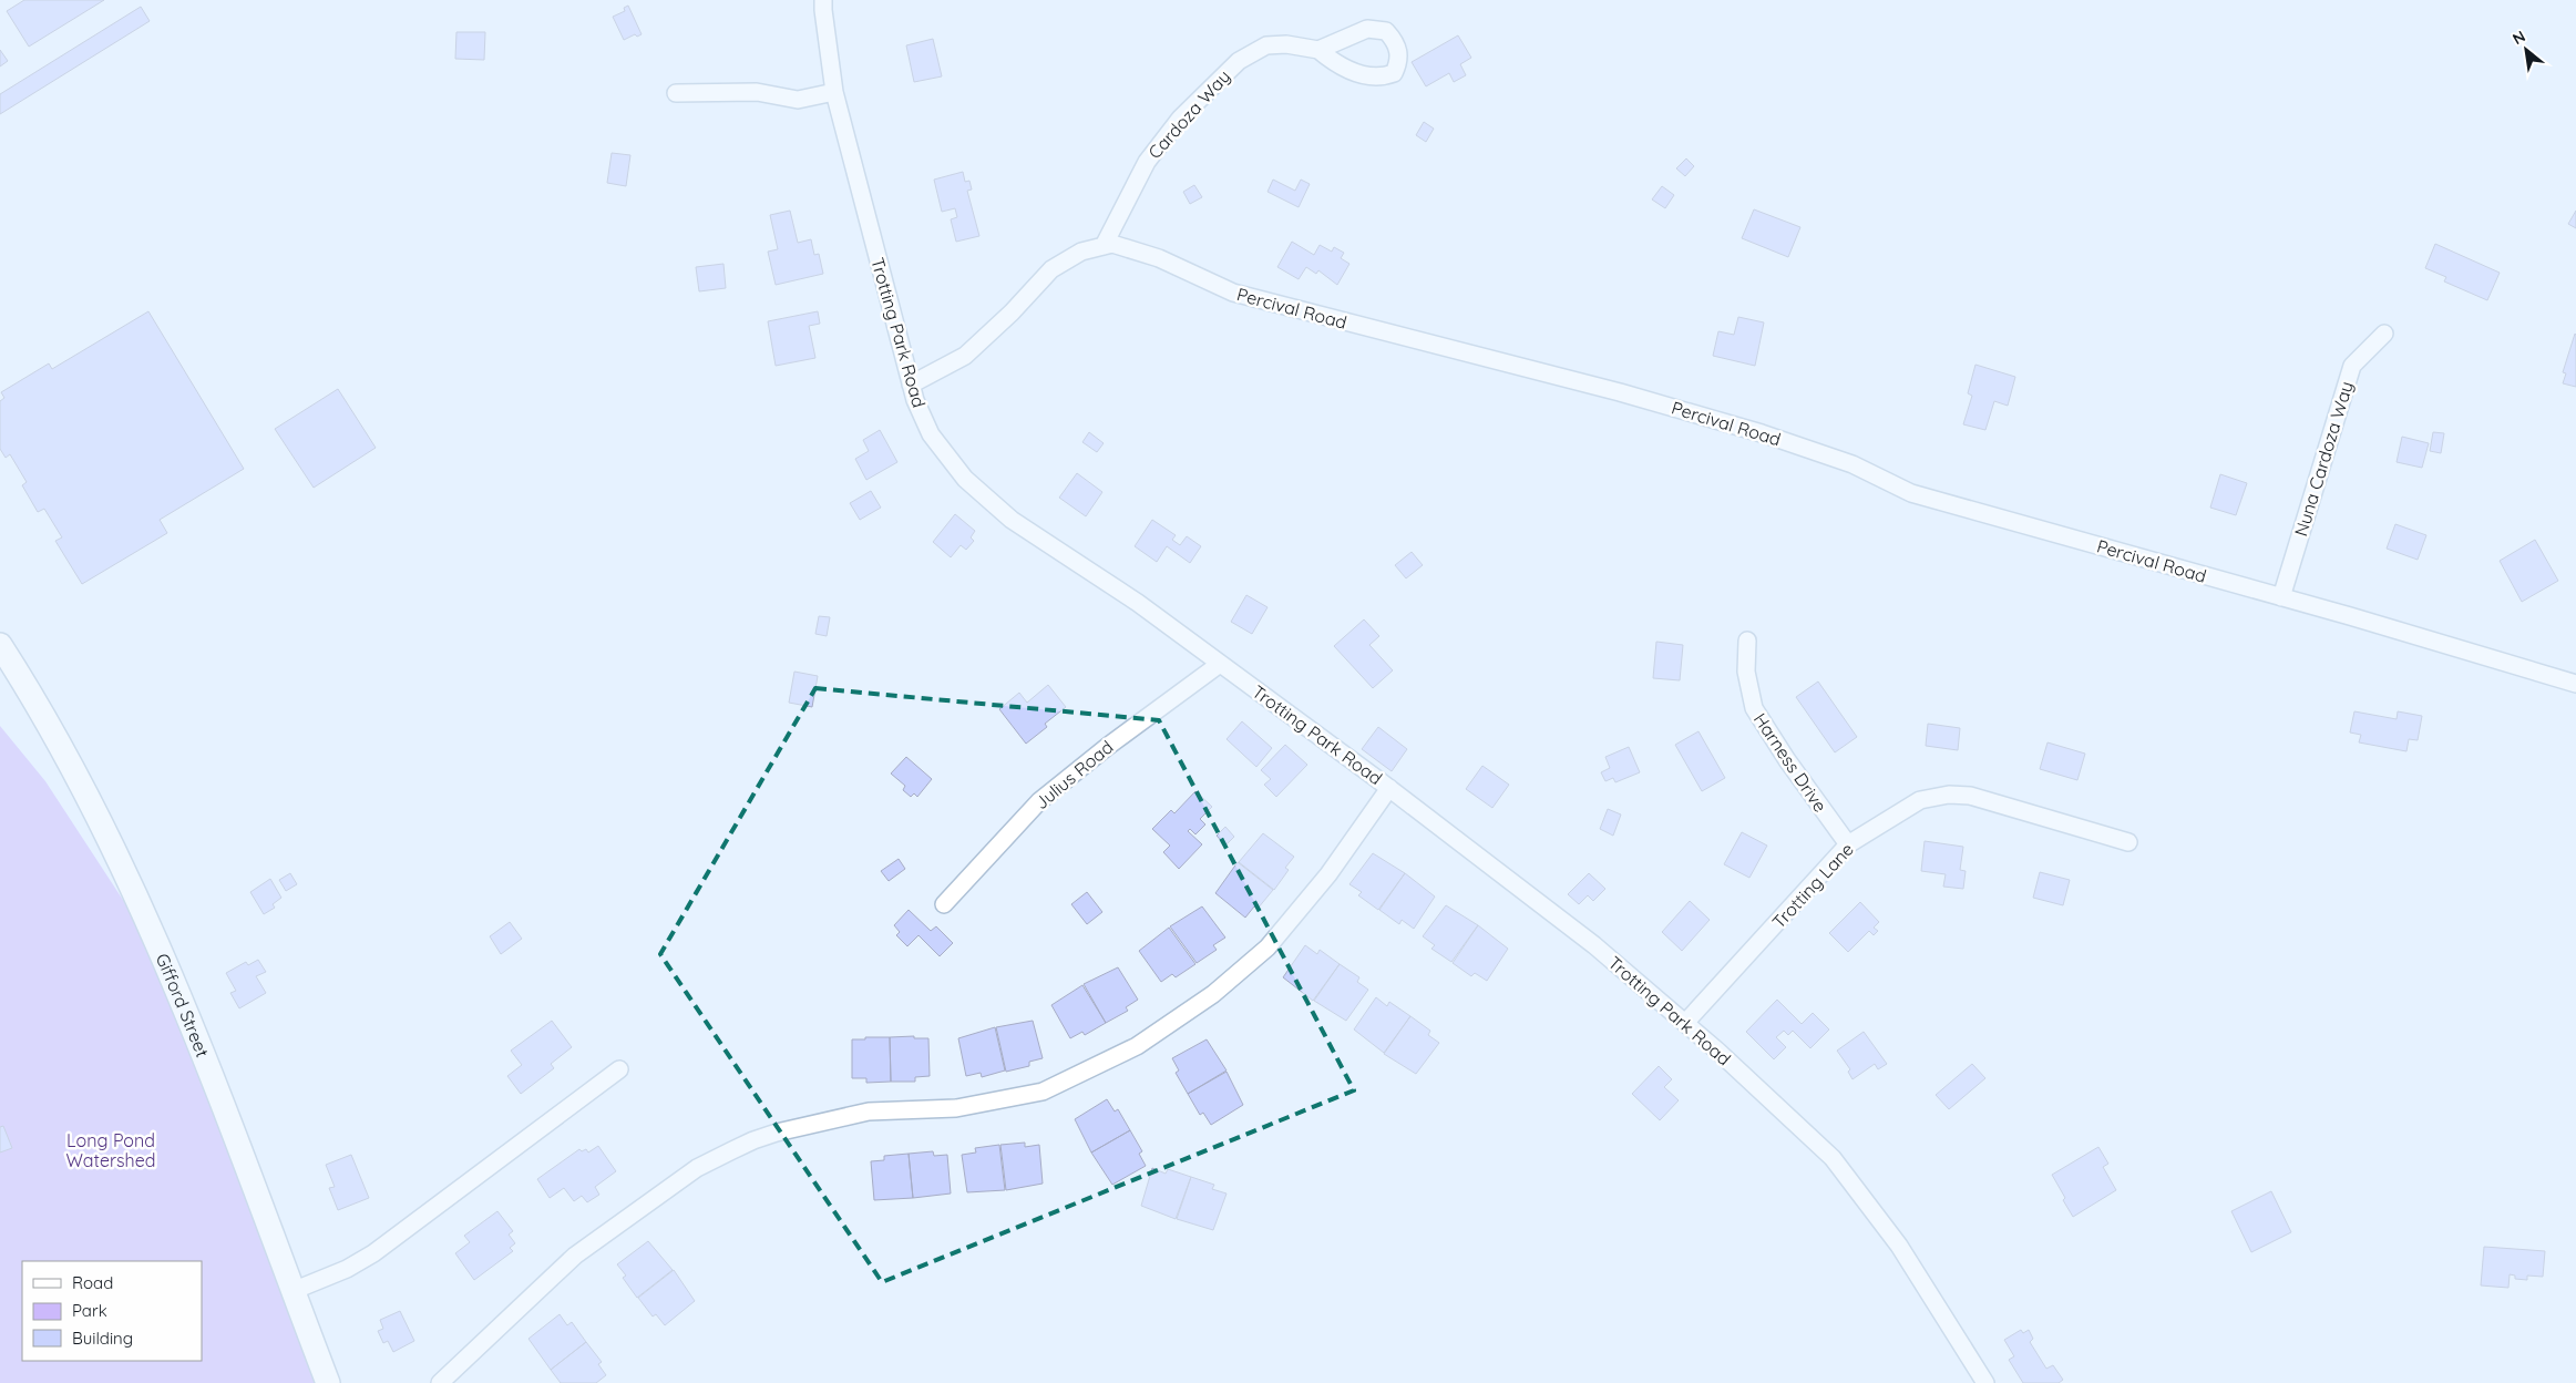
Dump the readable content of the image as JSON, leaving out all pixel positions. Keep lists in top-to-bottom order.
{
  "streets": {
    "main road": ["Gifford Street"],
    "street": [
      "Cardoza Way",
      "Percival Road",
      "Trotting Park Road",
      "Nuna Cardoza Way",
      "Harness Drive",
      "Julius Road",
      "Trotting Lane"
    ]
  },
  "crossings": [
    ["Cardoza Way", "Percival Road"],
    ["Percival Road", "Trotting Park Road"],
    ["Percival Road", "Nuna Cardoza Way"],
    ["Trotting Park Road", "Julius Road"],
    ["Trotting Park Road", "Trotting Lane"],
    ["Harness Drive", "Trotting Lane"]
  ],
  "parks": ["Long Pond Watershed"],
  "legend": ["Road", "Park", "Building"],
  "north": "top left"
}
